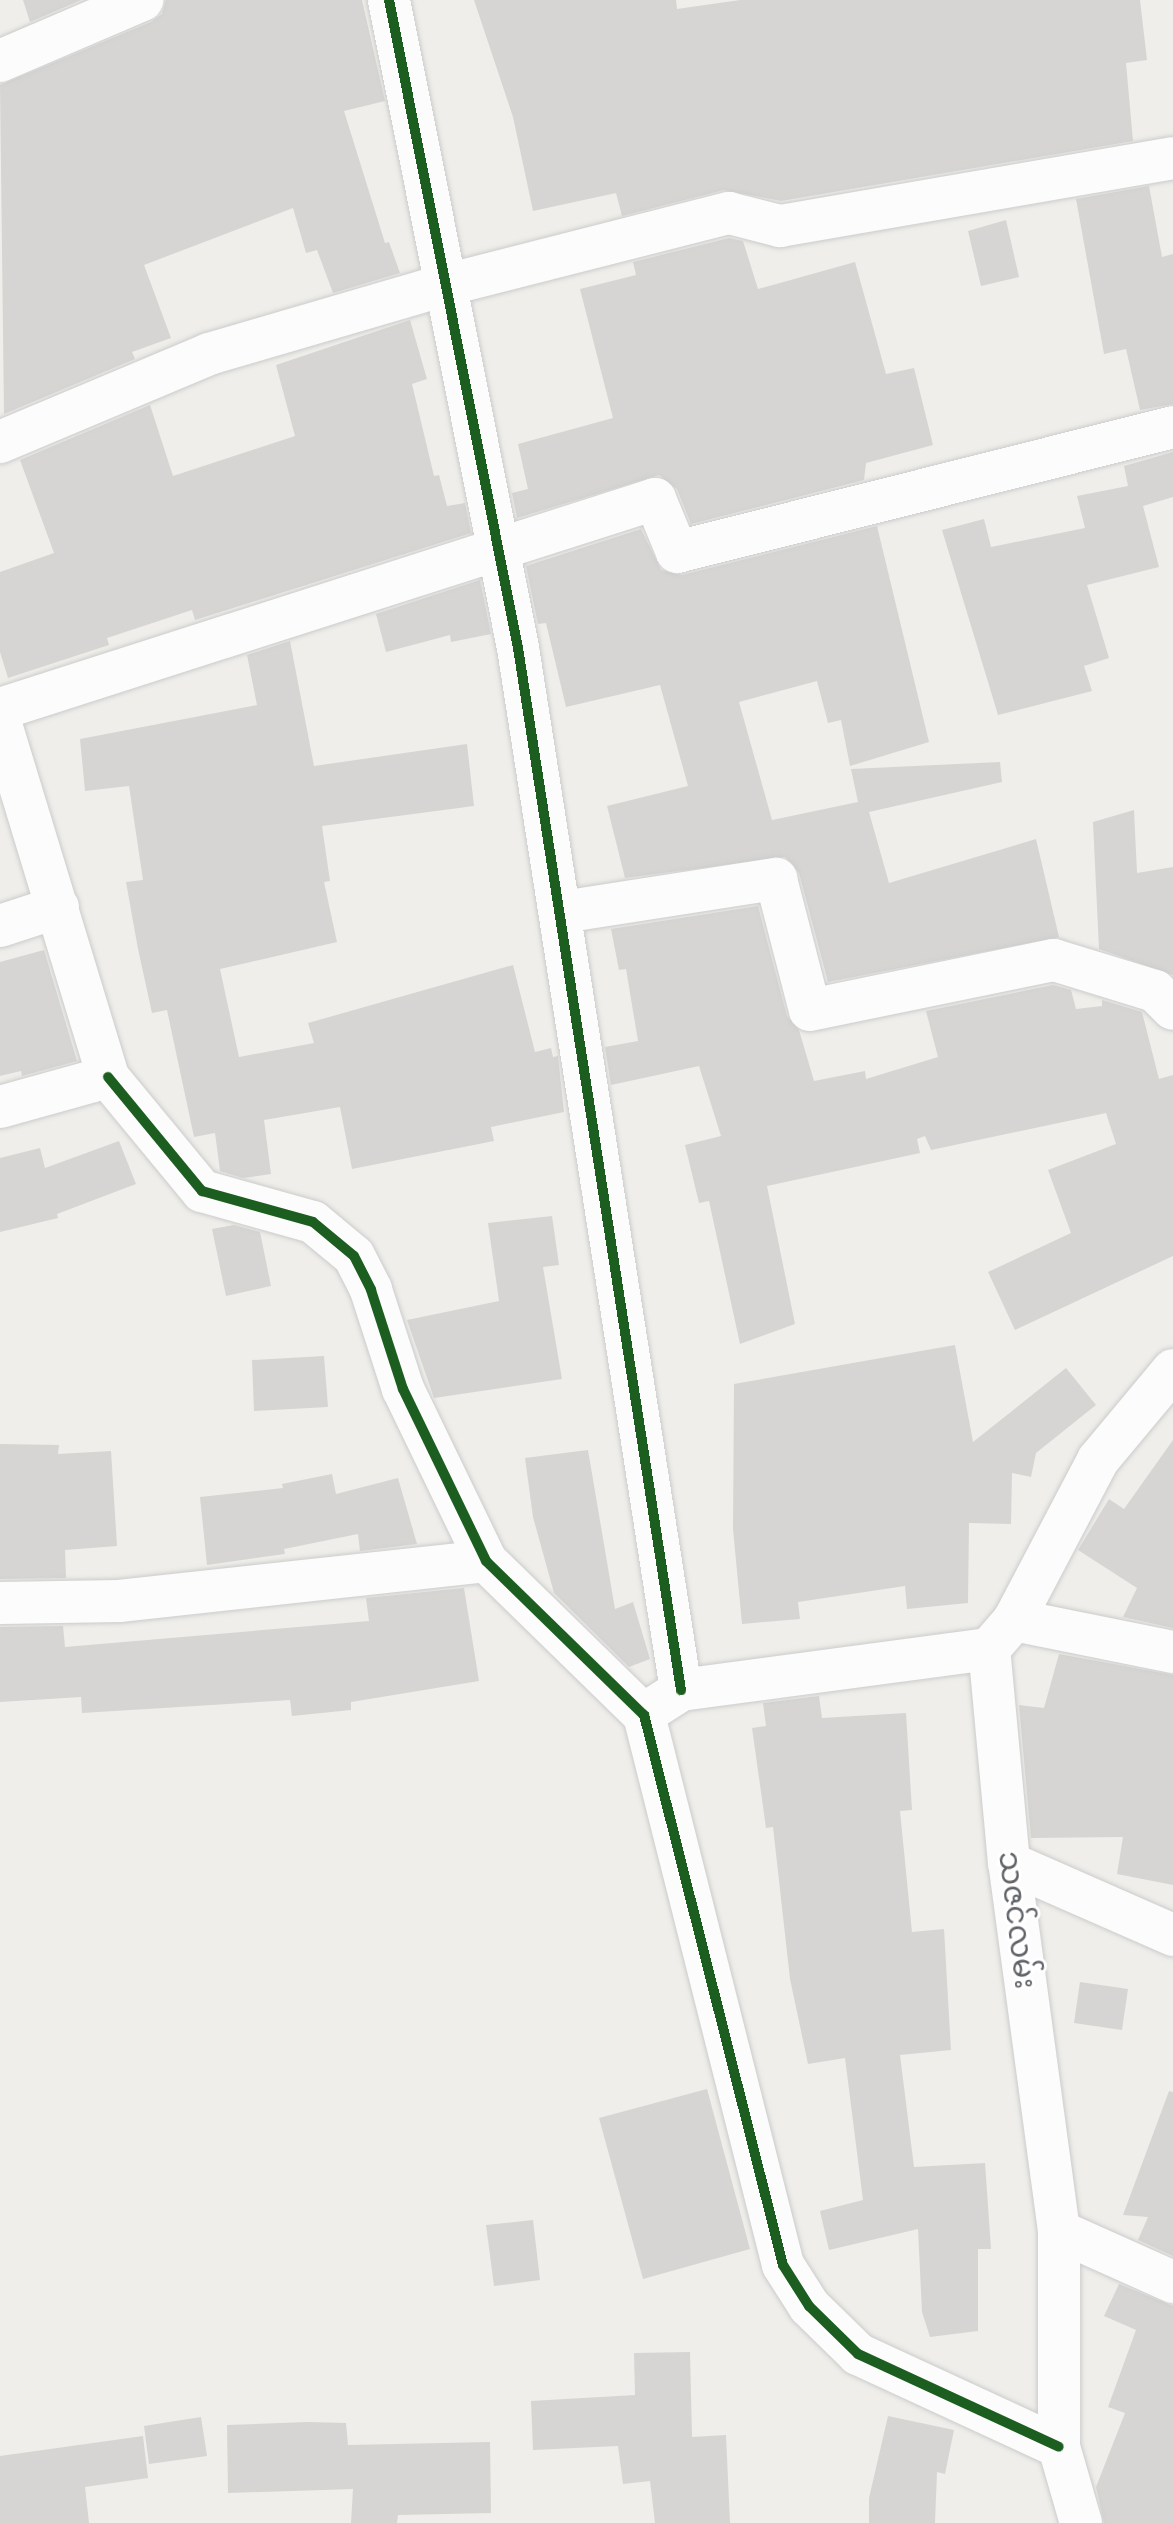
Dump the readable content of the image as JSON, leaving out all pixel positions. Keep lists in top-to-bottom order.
{
  "streets": {
    "street": ["သဇင်လမ်း"]
  }
}
